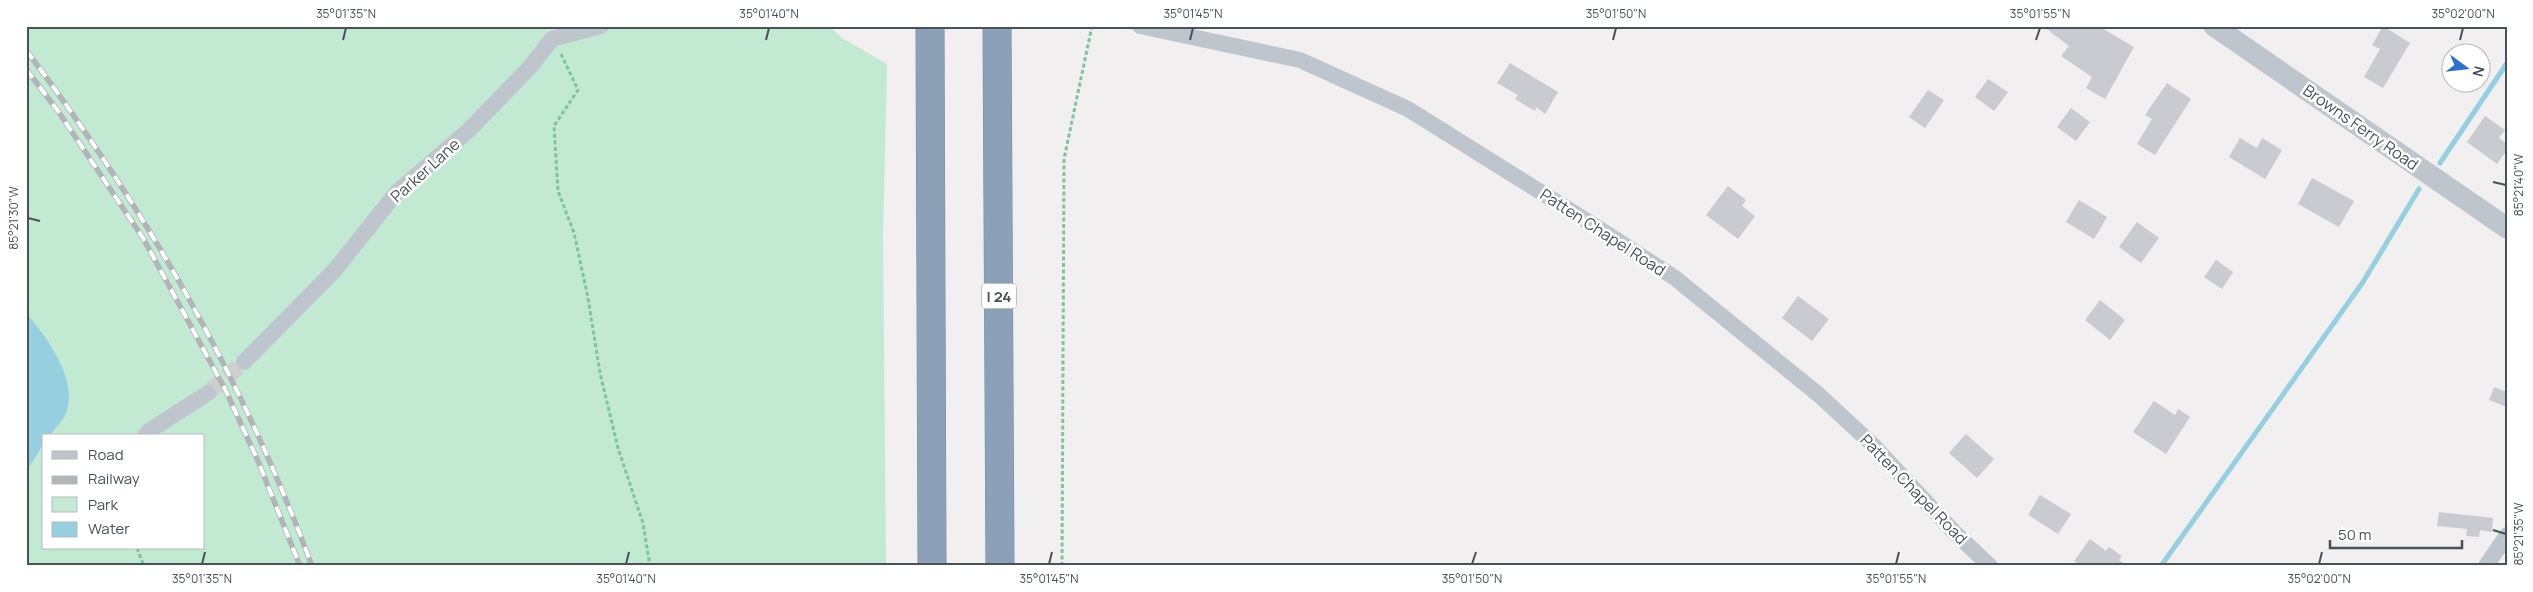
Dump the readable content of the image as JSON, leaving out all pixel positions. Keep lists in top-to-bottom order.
{
  "streets": {
    "highway": ["I 24"],
    "street": ["Browns Ferry Road", "Parker Lane", "Patten Chapel Road"]
  },
  "legend": [
    "Road",
    "Railway",
    "Park",
    "Water"
  ],
  "scale_bar": "50 m",
  "north": "right",
  "coordinates": [
    "35°01'35\"N",
    "35°01'40\"N",
    "35°01'45\"N",
    "35°01'50\"N",
    "35°01'55\"N",
    "35°02'00\"N",
    "85°21'40\"W",
    "85°21'30\"W",
    "85°21'35\"W"
  ]
}
